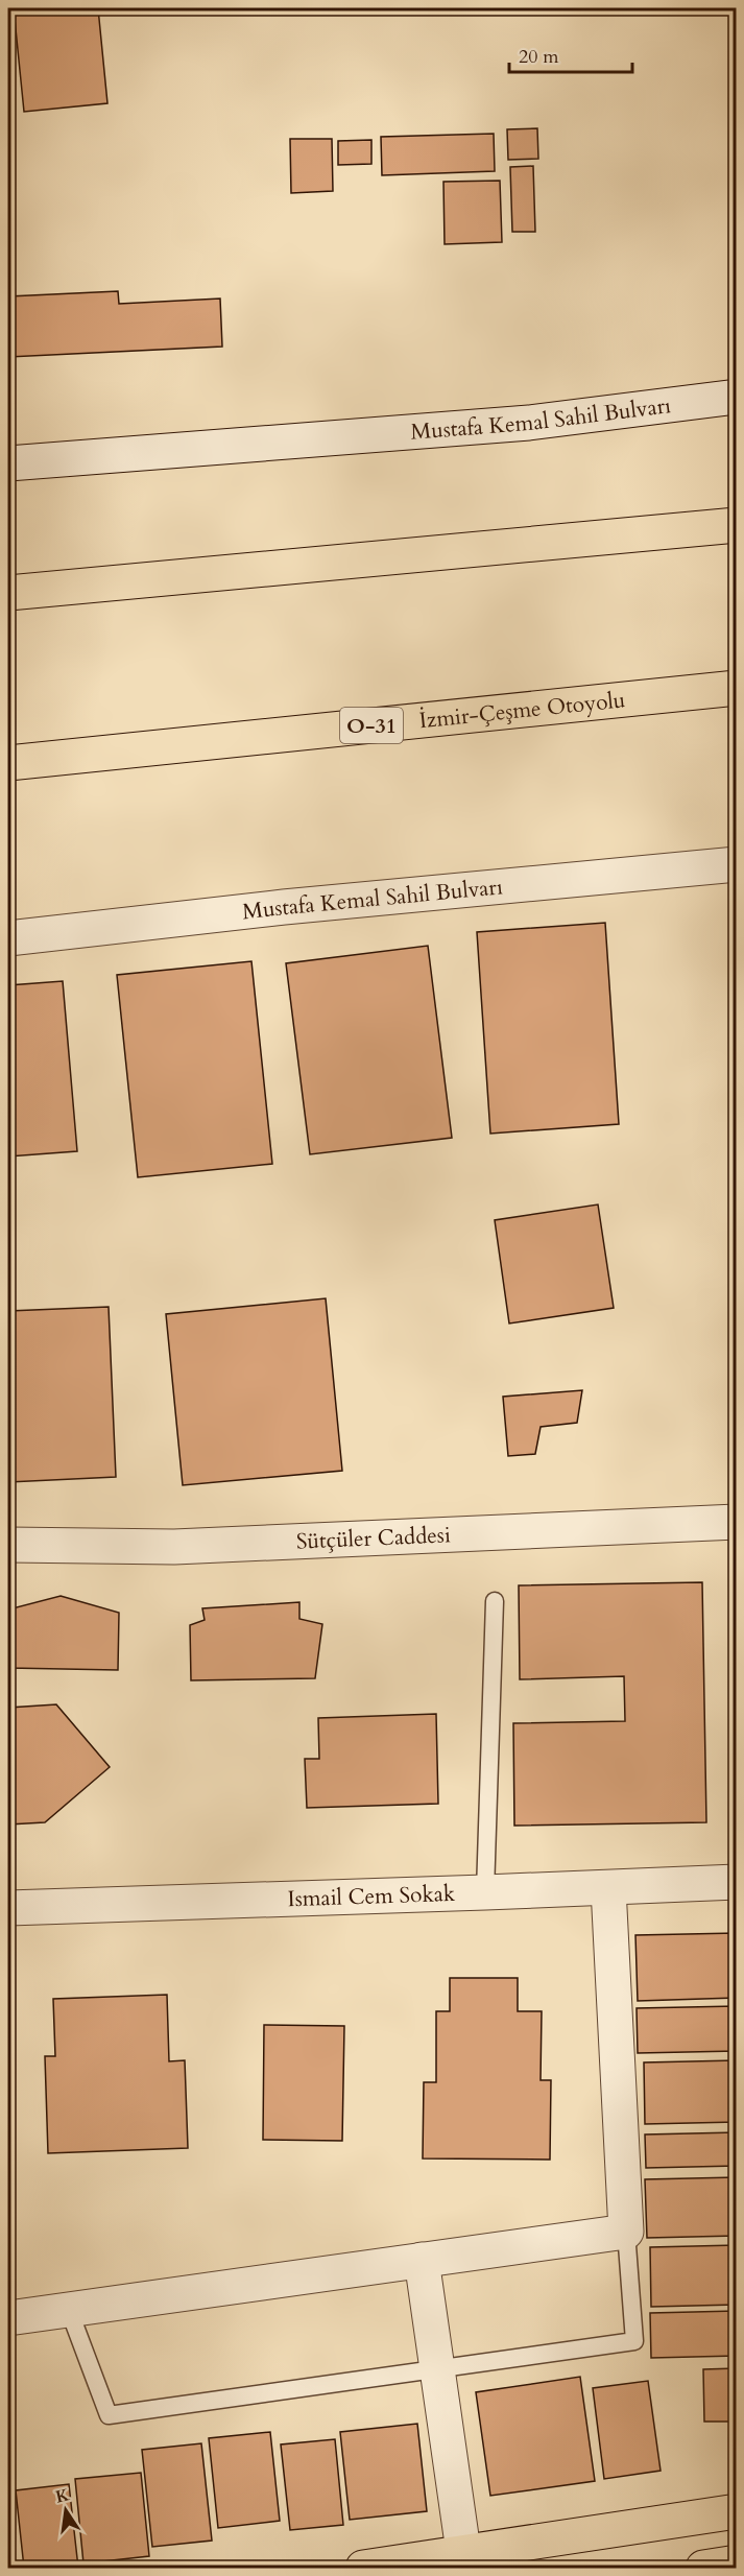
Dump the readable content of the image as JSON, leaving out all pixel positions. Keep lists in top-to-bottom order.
{
  "streets": {
    "main road": ["İzmir-Çeşme Otoyolu", "O-31"],
    "street": ["Mustafa Kemal Sahil Bulvarı", "Sütçüler Caddesi", "Ismail Cem Sokak"]
  },
  "scale_bar": "20 m",
  "north": "top"
}
